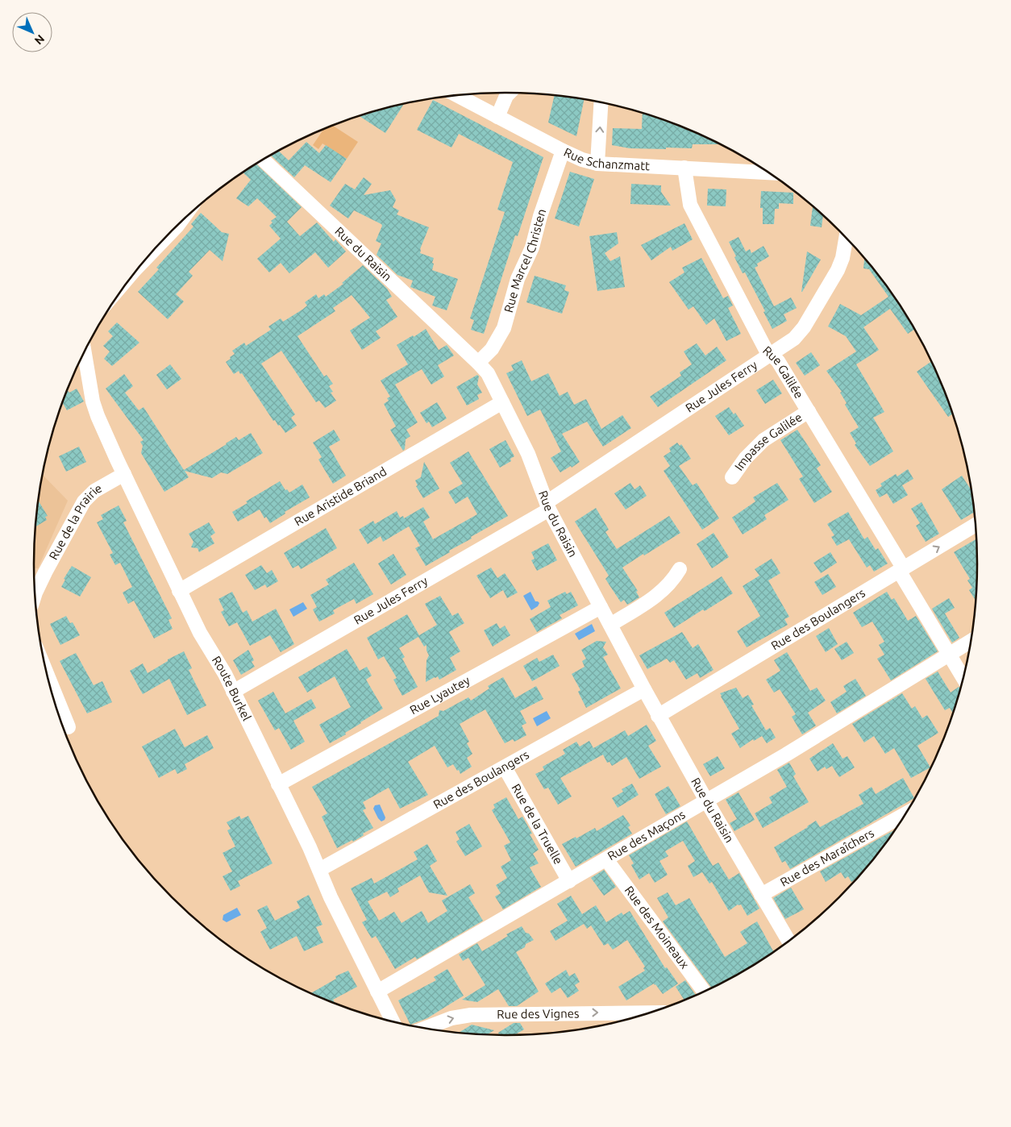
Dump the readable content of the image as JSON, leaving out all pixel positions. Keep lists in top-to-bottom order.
{
  "streets": {
    "street": [
      "Rue Schanzmatt",
      "Rue du Raisin",
      "Rue Marcel Christen",
      "Rue Galilée",
      "Rue Jules Ferry",
      "Impasse Galilée",
      "Rue Aristide Briand",
      "Rue de la Prairie",
      "Rue des Boulangers",
      "Route Burkel",
      "Rue Lyautey",
      "Rue de la Truelle",
      "Rue des Maçons",
      "Rue des Maraîchers",
      "Rue des Moineaux",
      "Rue des Vignes"
    ]
  },
  "crossings": [
    ["Rue Schanzmatt", "Rue Marcel Christen"],
    ["Rue Schanzmatt", "Rue Galilée"],
    ["Rue du Raisin", "Rue Marcel Christen"],
    ["Rue du Raisin", "Rue Jules Ferry"],
    ["Rue du Raisin", "Rue Aristide Briand"],
    ["Rue du Raisin", "Rue des Boulangers"],
    ["Rue du Raisin", "Rue Lyautey"],
    ["Rue du Raisin", "Rue des Maçons"],
    ["Rue du Raisin", "Rue des Maraîchers"],
    ["Rue Galilée", "Rue Jules Ferry"],
    ["Rue Galilée", "Impasse Galilée"],
    ["Rue Galilée", "Rue des Boulangers"],
    ["Rue Galilée", "Rue des Maçons"],
    ["Rue Jules Ferry", "Route Burkel"],
    ["Rue Aristide Briand", "Route Burkel"],
    ["Rue de la Prairie", "Route Burkel"],
    ["Rue des Boulangers", "Route Burkel"],
    ["Rue des Boulangers", "Rue de la Truelle"],
    ["Route Burkel", "Rue Lyautey"],
    ["Route Burkel", "Rue des Maçons"],
    ["Rue de la Truelle", "Rue des Maçons"],
    ["Rue des Maçons", "Rue des Moineaux"]
  ],
  "one_way": ["Rue des Vignes"],
  "north": "bottom right"
}
